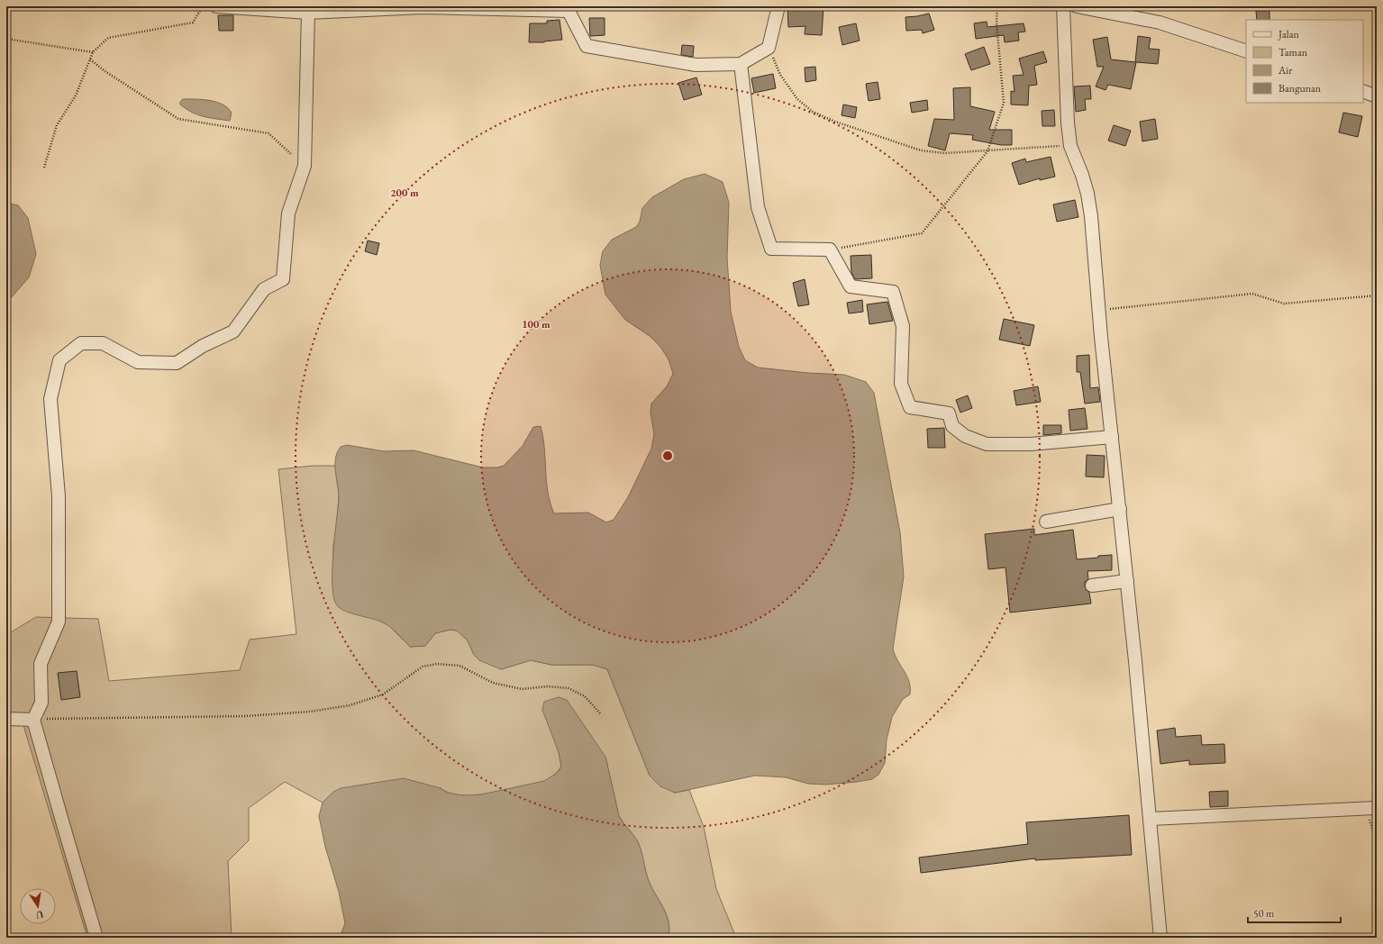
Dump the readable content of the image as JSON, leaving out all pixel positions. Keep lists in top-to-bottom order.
{
  "legend": [
    "Jalan",
    "Taman",
    "Air",
    "Bangunan"
  ],
  "scale_bar": "50 m",
  "north": "bottom",
  "rings": ["200 m", "100 m"]
}
